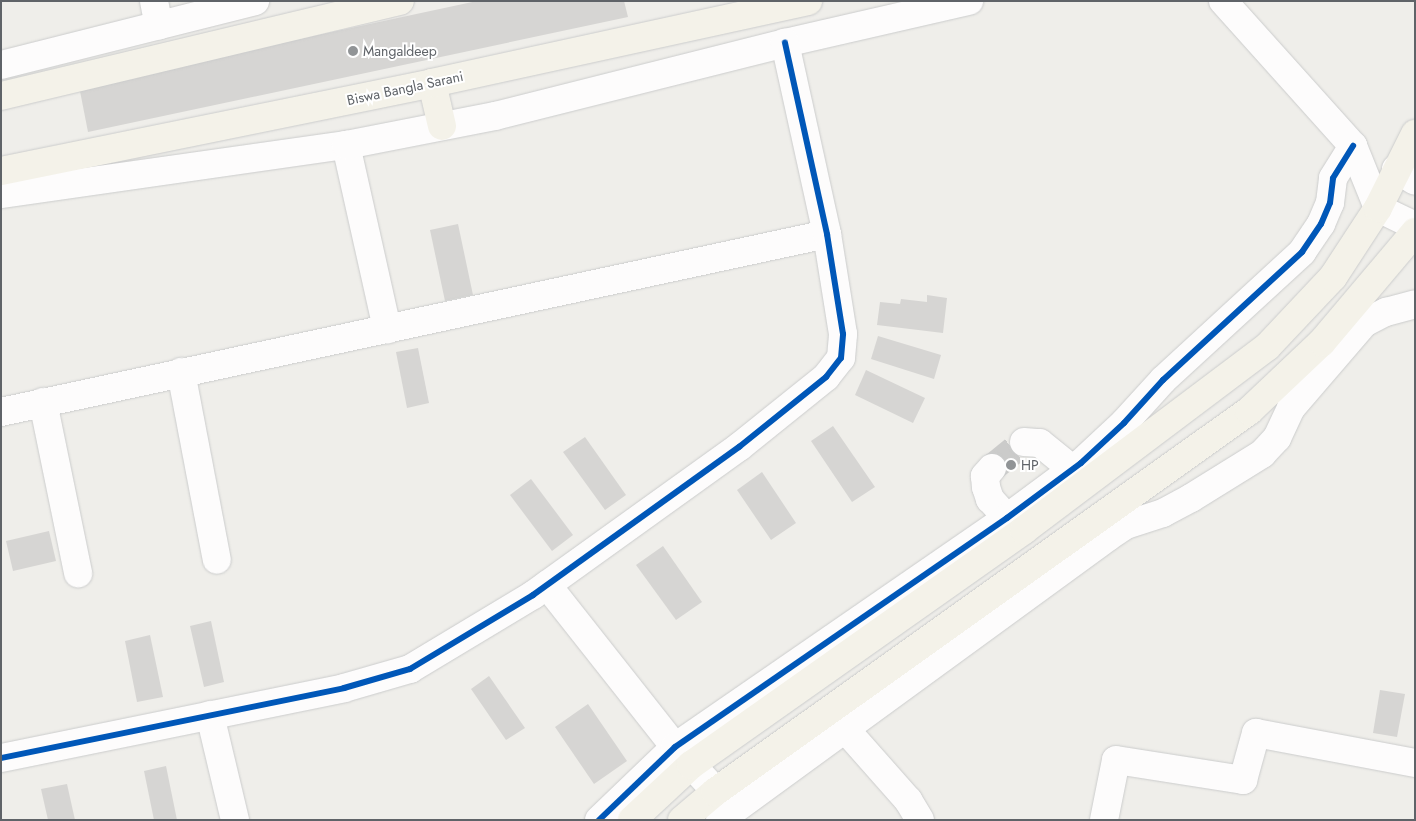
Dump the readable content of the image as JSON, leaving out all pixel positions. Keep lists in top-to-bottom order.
{
  "streets": {
    "main road": ["Biswa Bangla Sarani"]
  },
  "places": ["Mangaldeep", "HP"]
}
